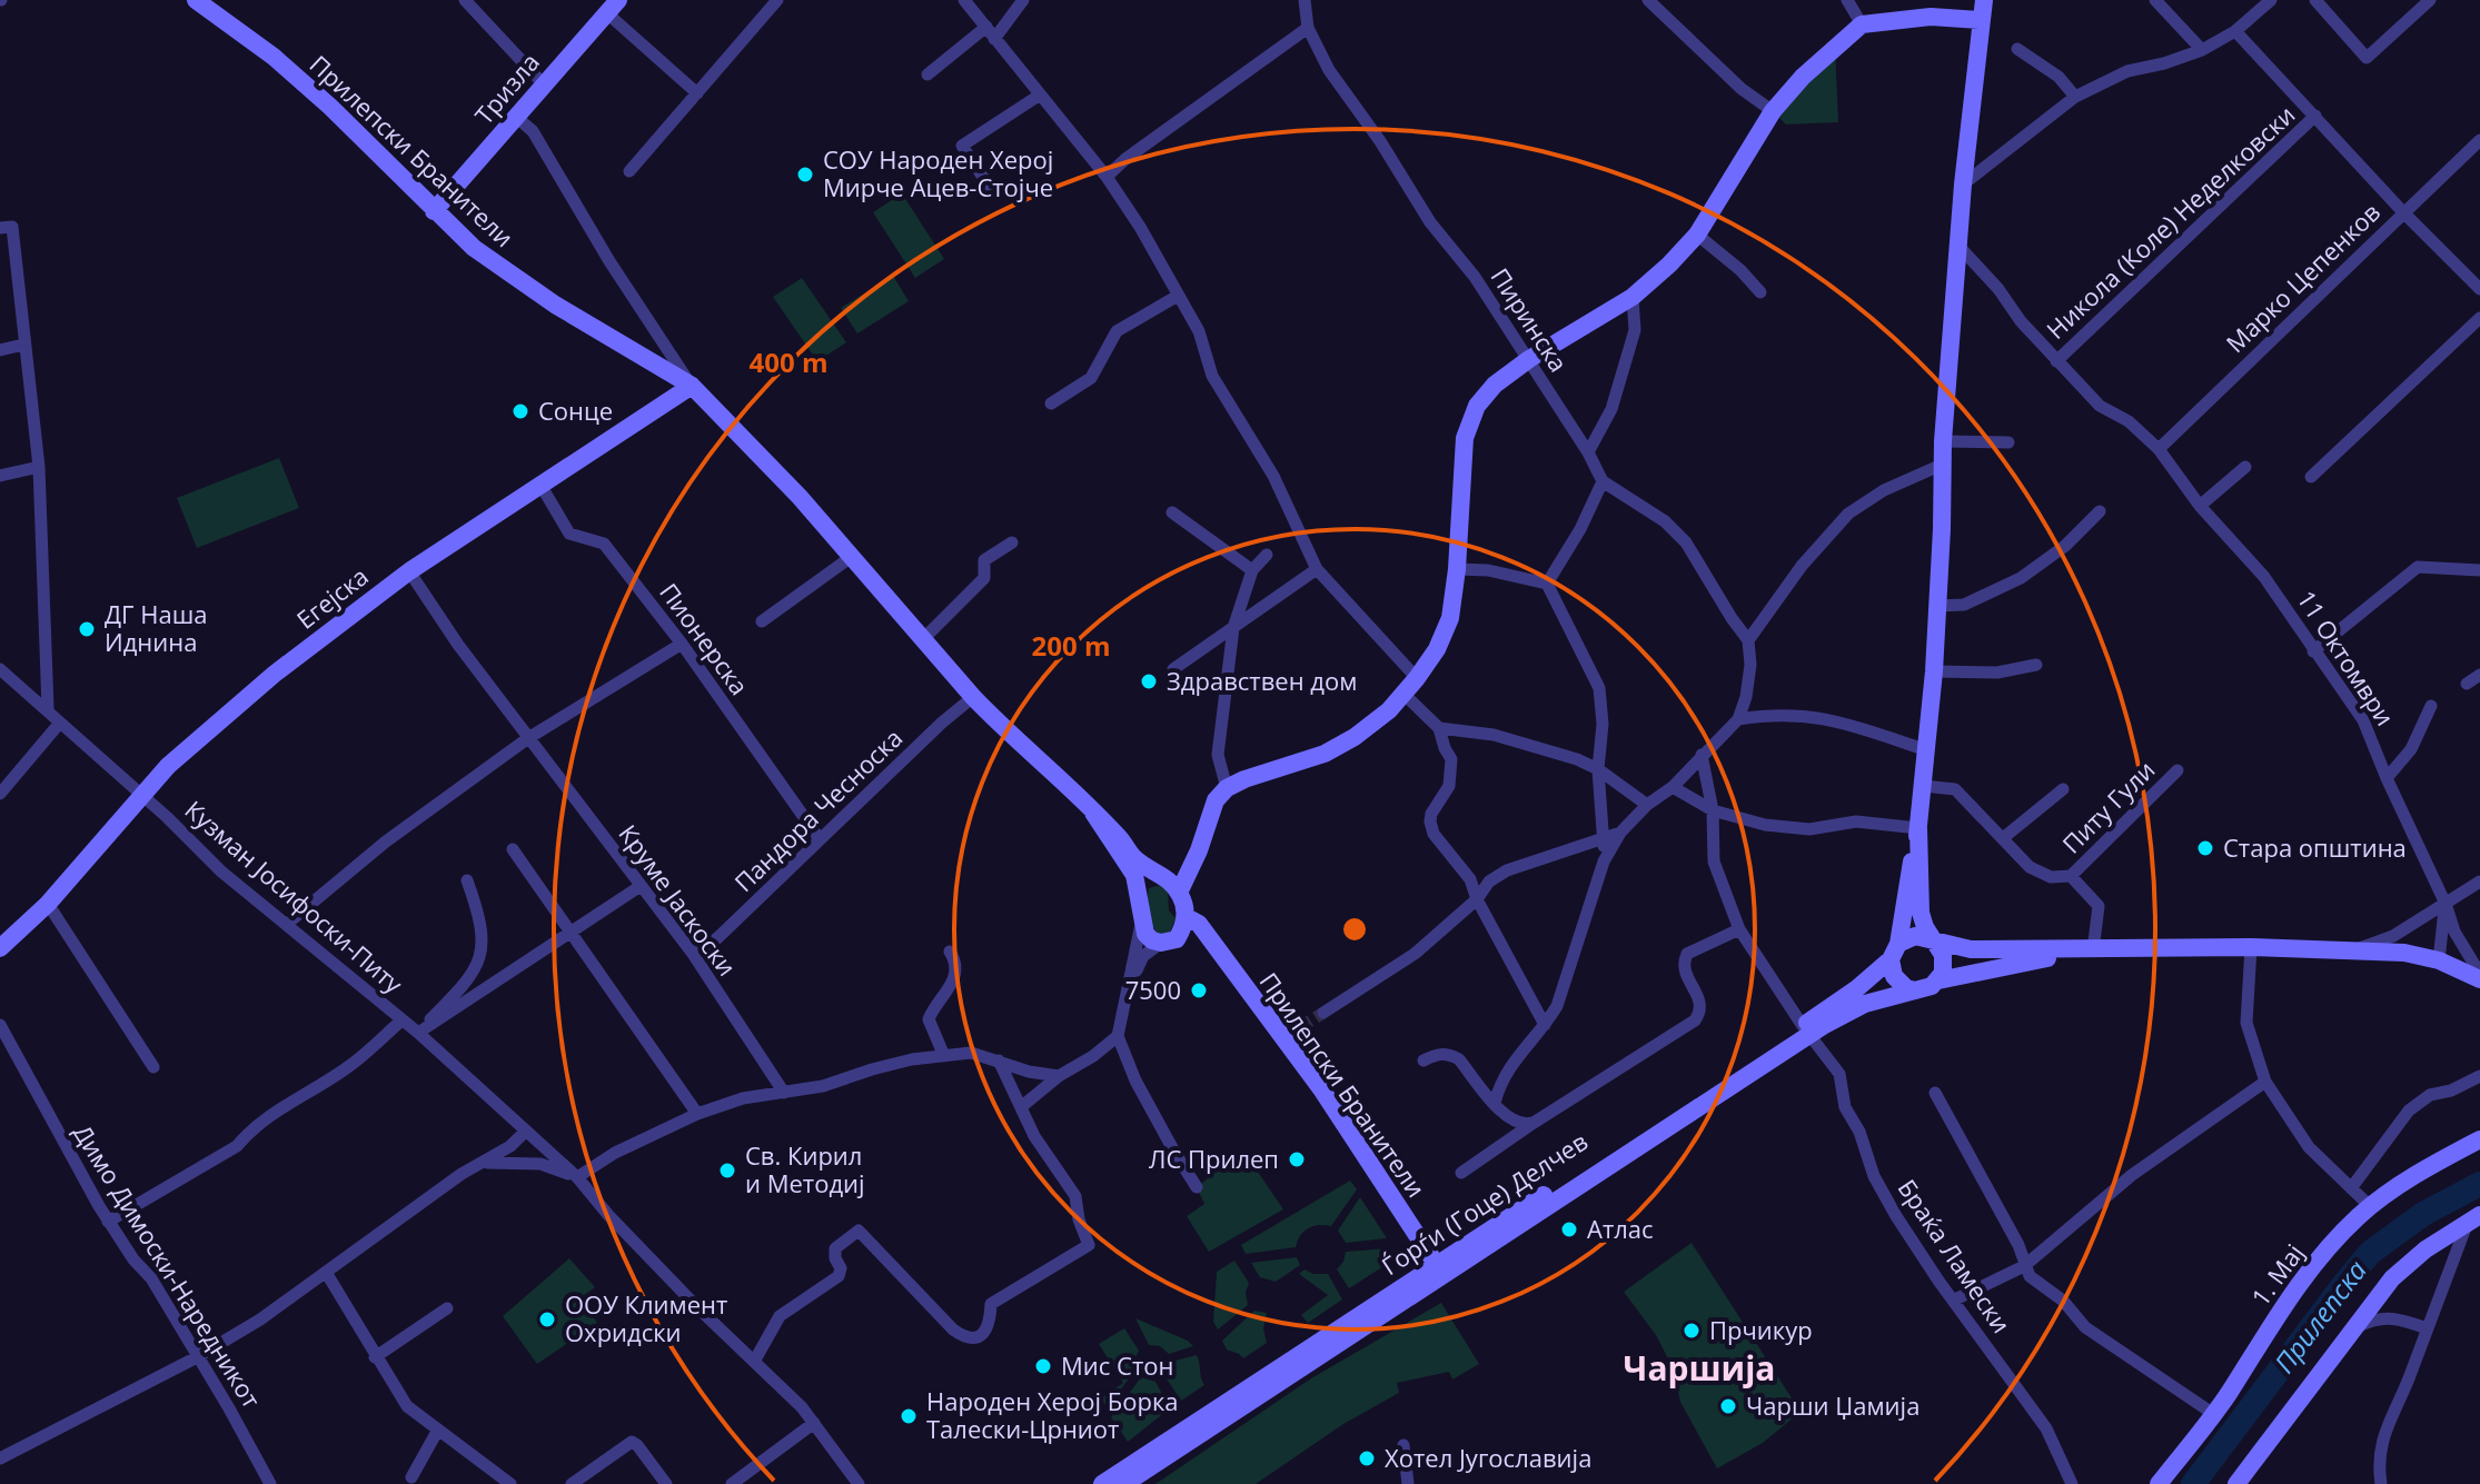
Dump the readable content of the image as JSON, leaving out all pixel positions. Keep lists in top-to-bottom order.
{
  "streets": {
    "street": [
      "Тризла",
      "Прилепски Бранители",
      "Никола (Коле) Неделковски",
      "Марко Цепенков",
      "Пиринска",
      "Егејска",
      "Пионерска",
      "11 Октомври",
      "Питу Гули",
      "Пандора Чесноска",
      "Кузман Јосифоски-Питу",
      "Круме Јаскоски",
      "Ѓорѓи (Гоце) Делчев",
      "Браќа Ламески",
      "Димо Димоски-Наредникот",
      "1. Мај"
    ]
  },
  "crossings": [
    ["Тризла", "Прилепски Бранители"],
    ["Прилепски Бранители", "Егејска"],
    ["Прилепски Бранители", "Пандора Чесноска"],
    ["Прилепски Бранители", "Ѓорѓи (Гоце) Делчев"],
    ["Никола (Коле) Неделковски", "11 Октомври"],
    ["Марко Цепенков", "11 Октомври"],
    ["Егејска", "Пионерска"],
    ["Егејска", "Кузман Јосифоски-Питу"],
    ["Егејска", "Круме Јаскоски"],
    ["Пионерска", "Пандора Чесноска"],
    ["11 Октомври", "Питу Гули"],
    ["Пандора Чесноска", "Круме Јаскоски"],
    ["Ѓорѓи (Гоце) Делчев", "Браќа Ламески"]
  ],
  "districts": ["Чаршија"],
  "water": ["Прилепска"],
  "places": [
    "СОУ Народен Херој Мирче Ацев-Стојче",
    "Сонце",
    "ДГ Наша Иднина",
    "Здравствен дом",
    "Стара општина",
    "7500",
    "ЛС Прилеп",
    "Св. Кирил и Методиј",
    "Атлас",
    "ООУ Климент Охридски",
    "Прчикур",
    "Мис Стон",
    "Чарши Џамија",
    "Народен Херој Борка Талески-Црниот",
    "Хотел Југославија"
  ],
  "rings": ["400 m", "200 m"]
}
